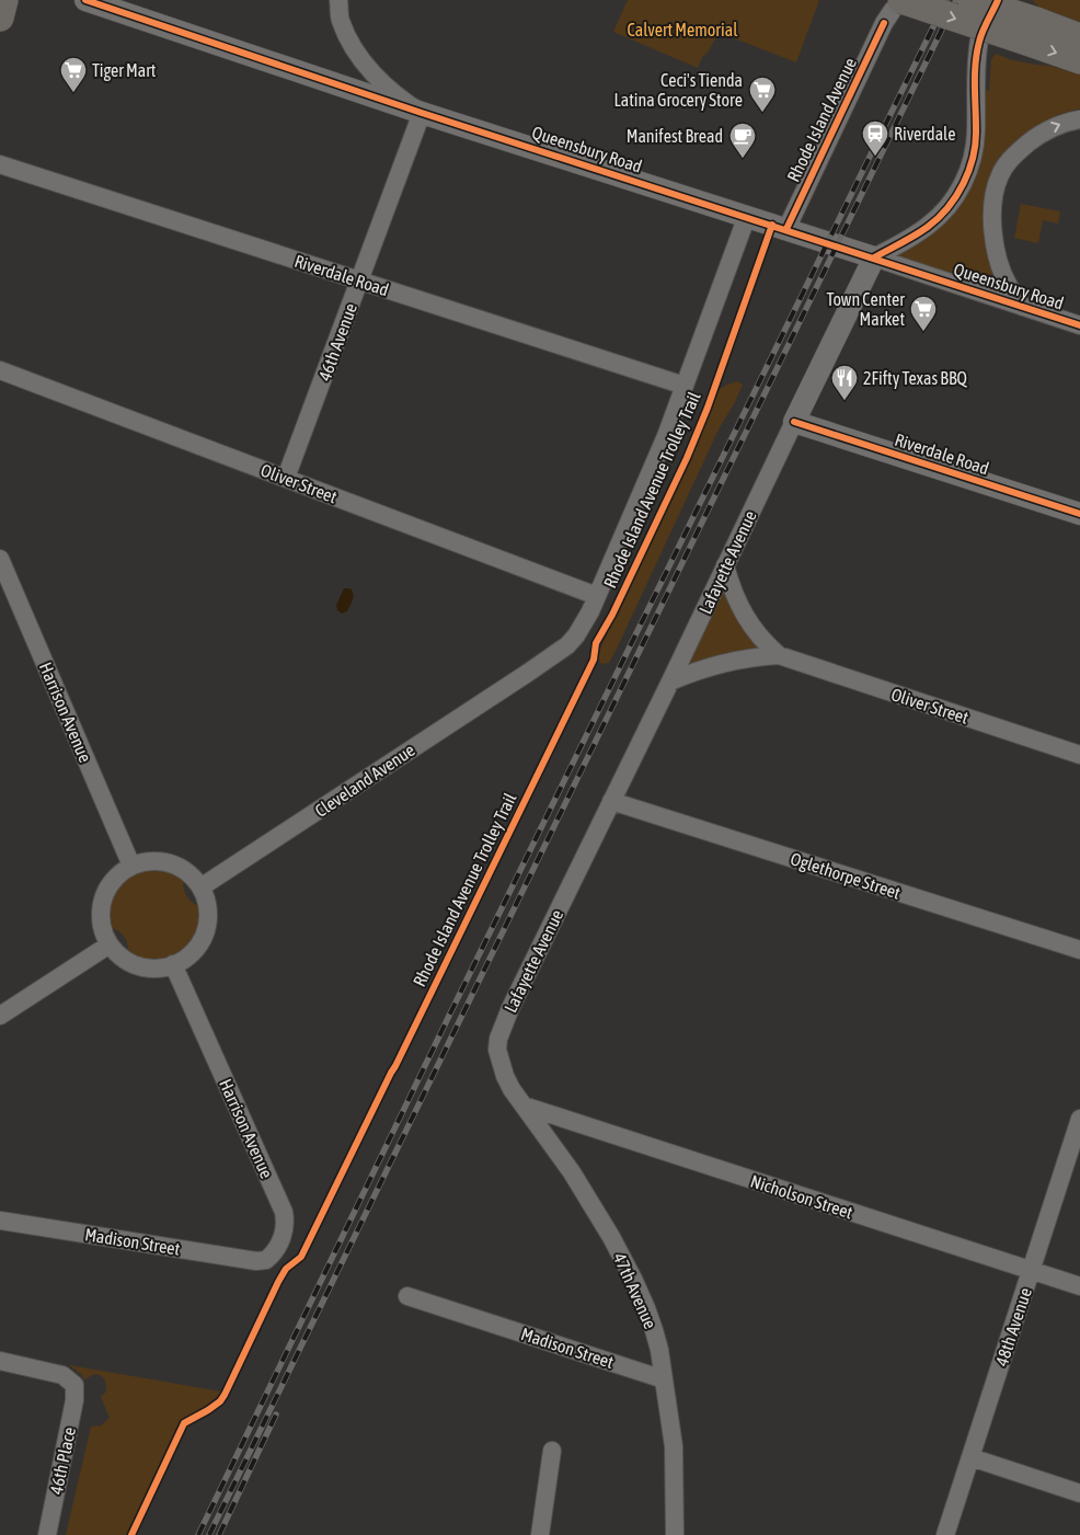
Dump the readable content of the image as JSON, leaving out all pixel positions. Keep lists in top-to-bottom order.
{
  "streets": {
    "street": [
      "Rhode Island Avenue",
      "Queensbury Road",
      "Riverdale Road",
      "46th Avenue",
      "Oliver Street",
      "Lafayette Avenue",
      "Harrison Avenue",
      "Cleveland Avenue",
      "Oglethorpe Street",
      "Nicholson Street",
      "Madison Street",
      "47th Avenue",
      "48th Avenue",
      "46th Place"
    ],
    "cycle path": ["Rhode Island Avenue Trolley Trail"]
  },
  "crossings": [
    ["Rhode Island Avenue", "Queensbury Road"],
    ["Queensbury Road", "46th Avenue"],
    ["Queensbury Road", "Lafayette Avenue"],
    ["Riverdale Road", "46th Avenue"],
    ["Riverdale Road", "Lafayette Avenue"],
    ["46th Avenue", "Oliver Street"],
    ["Oliver Street", "Lafayette Avenue"],
    ["Oliver Street", "Cleveland Avenue"],
    ["Lafayette Avenue", "Oglethorpe Street"],
    ["Lafayette Avenue", "Nicholson Street"],
    ["Lafayette Avenue", "47th Avenue"],
    ["Harrison Avenue", "Cleveland Avenue"],
    ["Harrison Avenue", "Madison Street"],
    ["Nicholson Street", "47th Avenue"],
    ["Nicholson Street", "48th Avenue"],
    ["Madison Street", "47th Avenue"]
  ],
  "parks": ["Calvert Memorial"],
  "places": {
    "supermarket": ["Tiger Mart", "Ceci's Tienda Latina Grocery Store", "Town Center Market"],
    "station": ["Riverdale"],
    "cafe": ["Manifest Bread"],
    "restaurant": ["2Fifty Texas BBQ"]
  }
}
